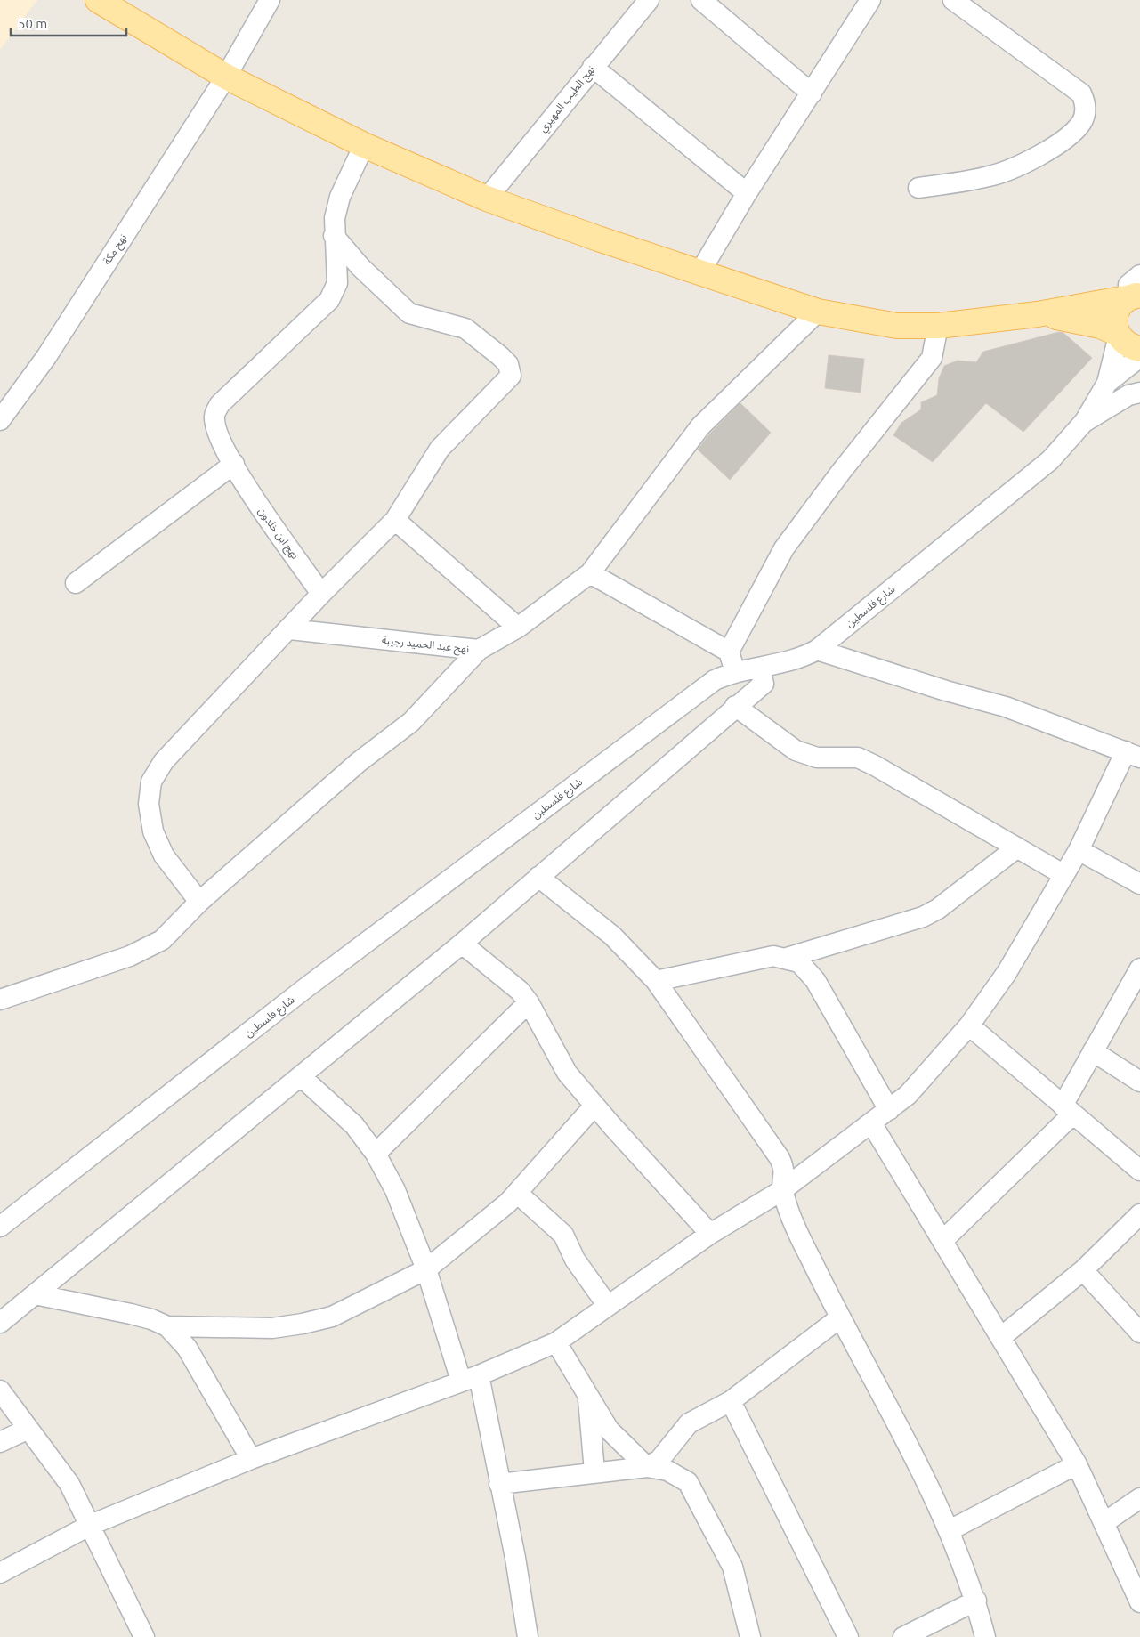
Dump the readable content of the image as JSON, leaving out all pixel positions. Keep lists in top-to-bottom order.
{
  "streets": {
    "street": [
      "نهج الطيب المهيري",
      "نهج مكة",
      "نهج ابن خلدون",
      "شارع فلسطين",
      "نهج عبد الحميد رجيبة"
    ]
  },
  "scale_bar": "50 m"
}
